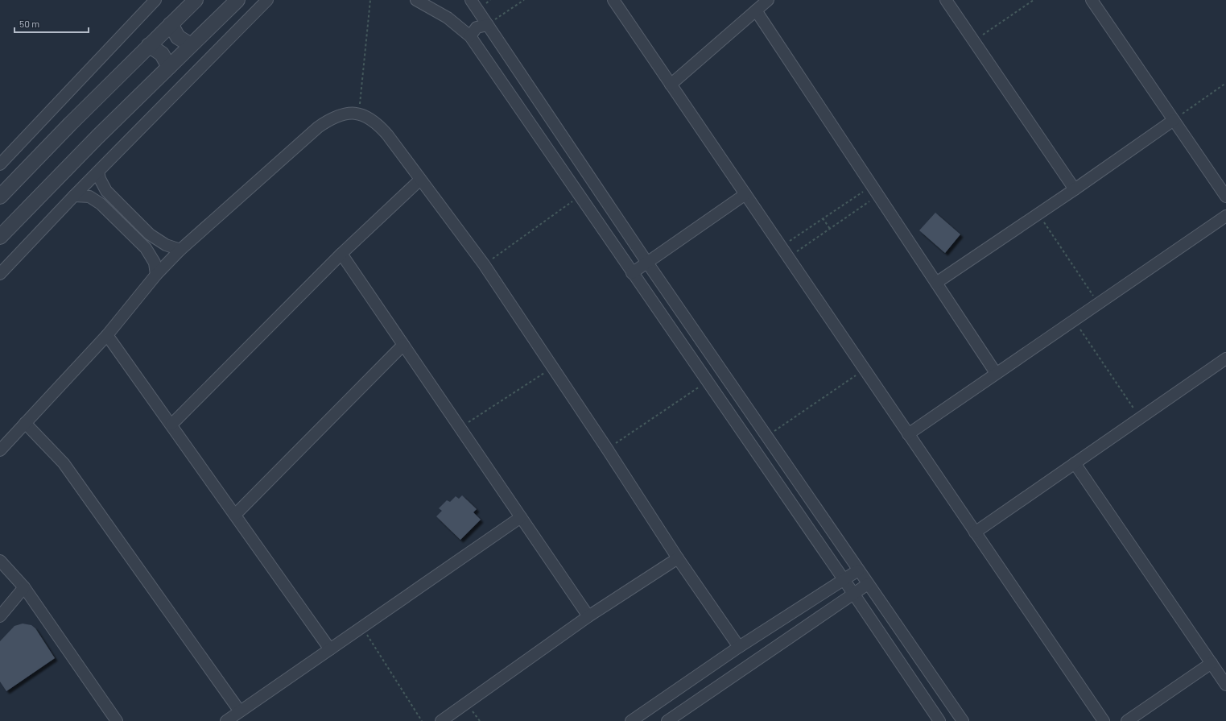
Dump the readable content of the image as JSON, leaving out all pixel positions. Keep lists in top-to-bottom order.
{
  "scale_bar": "50 m"
}
